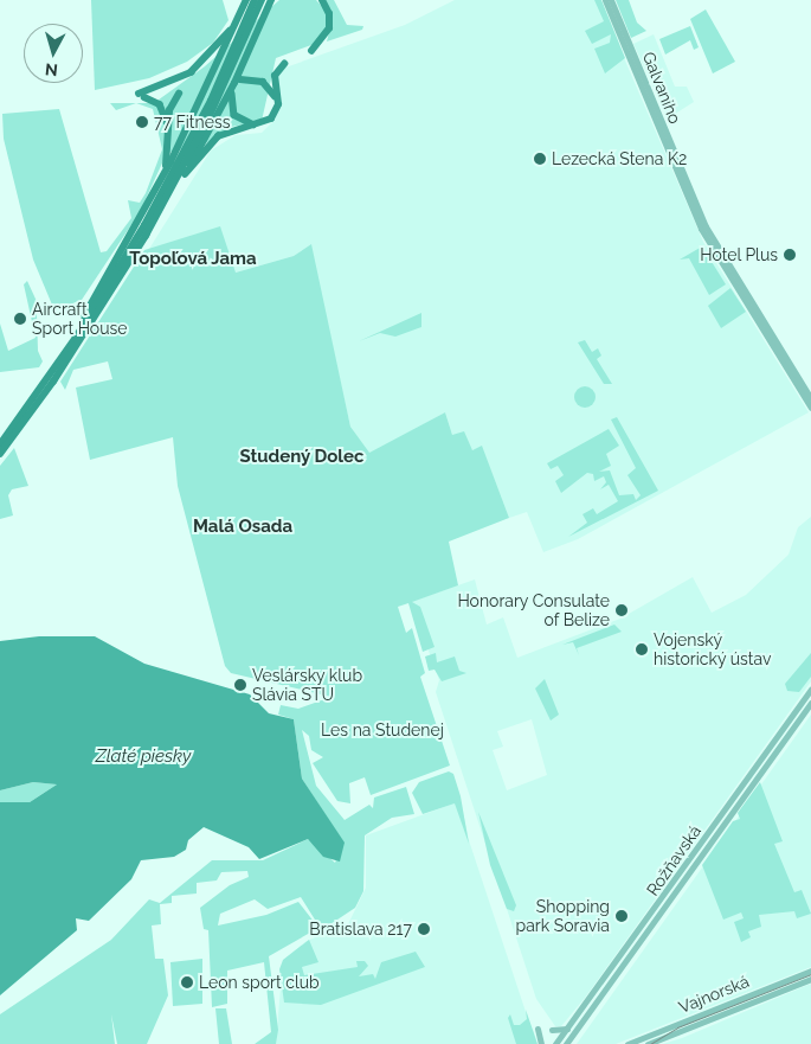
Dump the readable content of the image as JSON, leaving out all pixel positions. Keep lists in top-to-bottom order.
{
  "streets": {
    "main road": ["Galvaniho", "Rožňavská", "Vajnorská"]
  },
  "districts": ["Topoľová Jama", "Studený Dolec", "Malá Osada"],
  "water": ["Zlaté piesky"],
  "parks": ["Les na Studenej"],
  "places": [
    "77 Fitness",
    "Lezecká Stena K2",
    "Hotel Plus",
    "Aircraft Sport House",
    "Honorary Consulate of Belize",
    "Vojenský historický ústav",
    "Veslársky klub Slávia STU",
    "Shopping park Soravia",
    "Bratislava 217",
    "Leon sport club"
  ],
  "north": "bottom"
}
